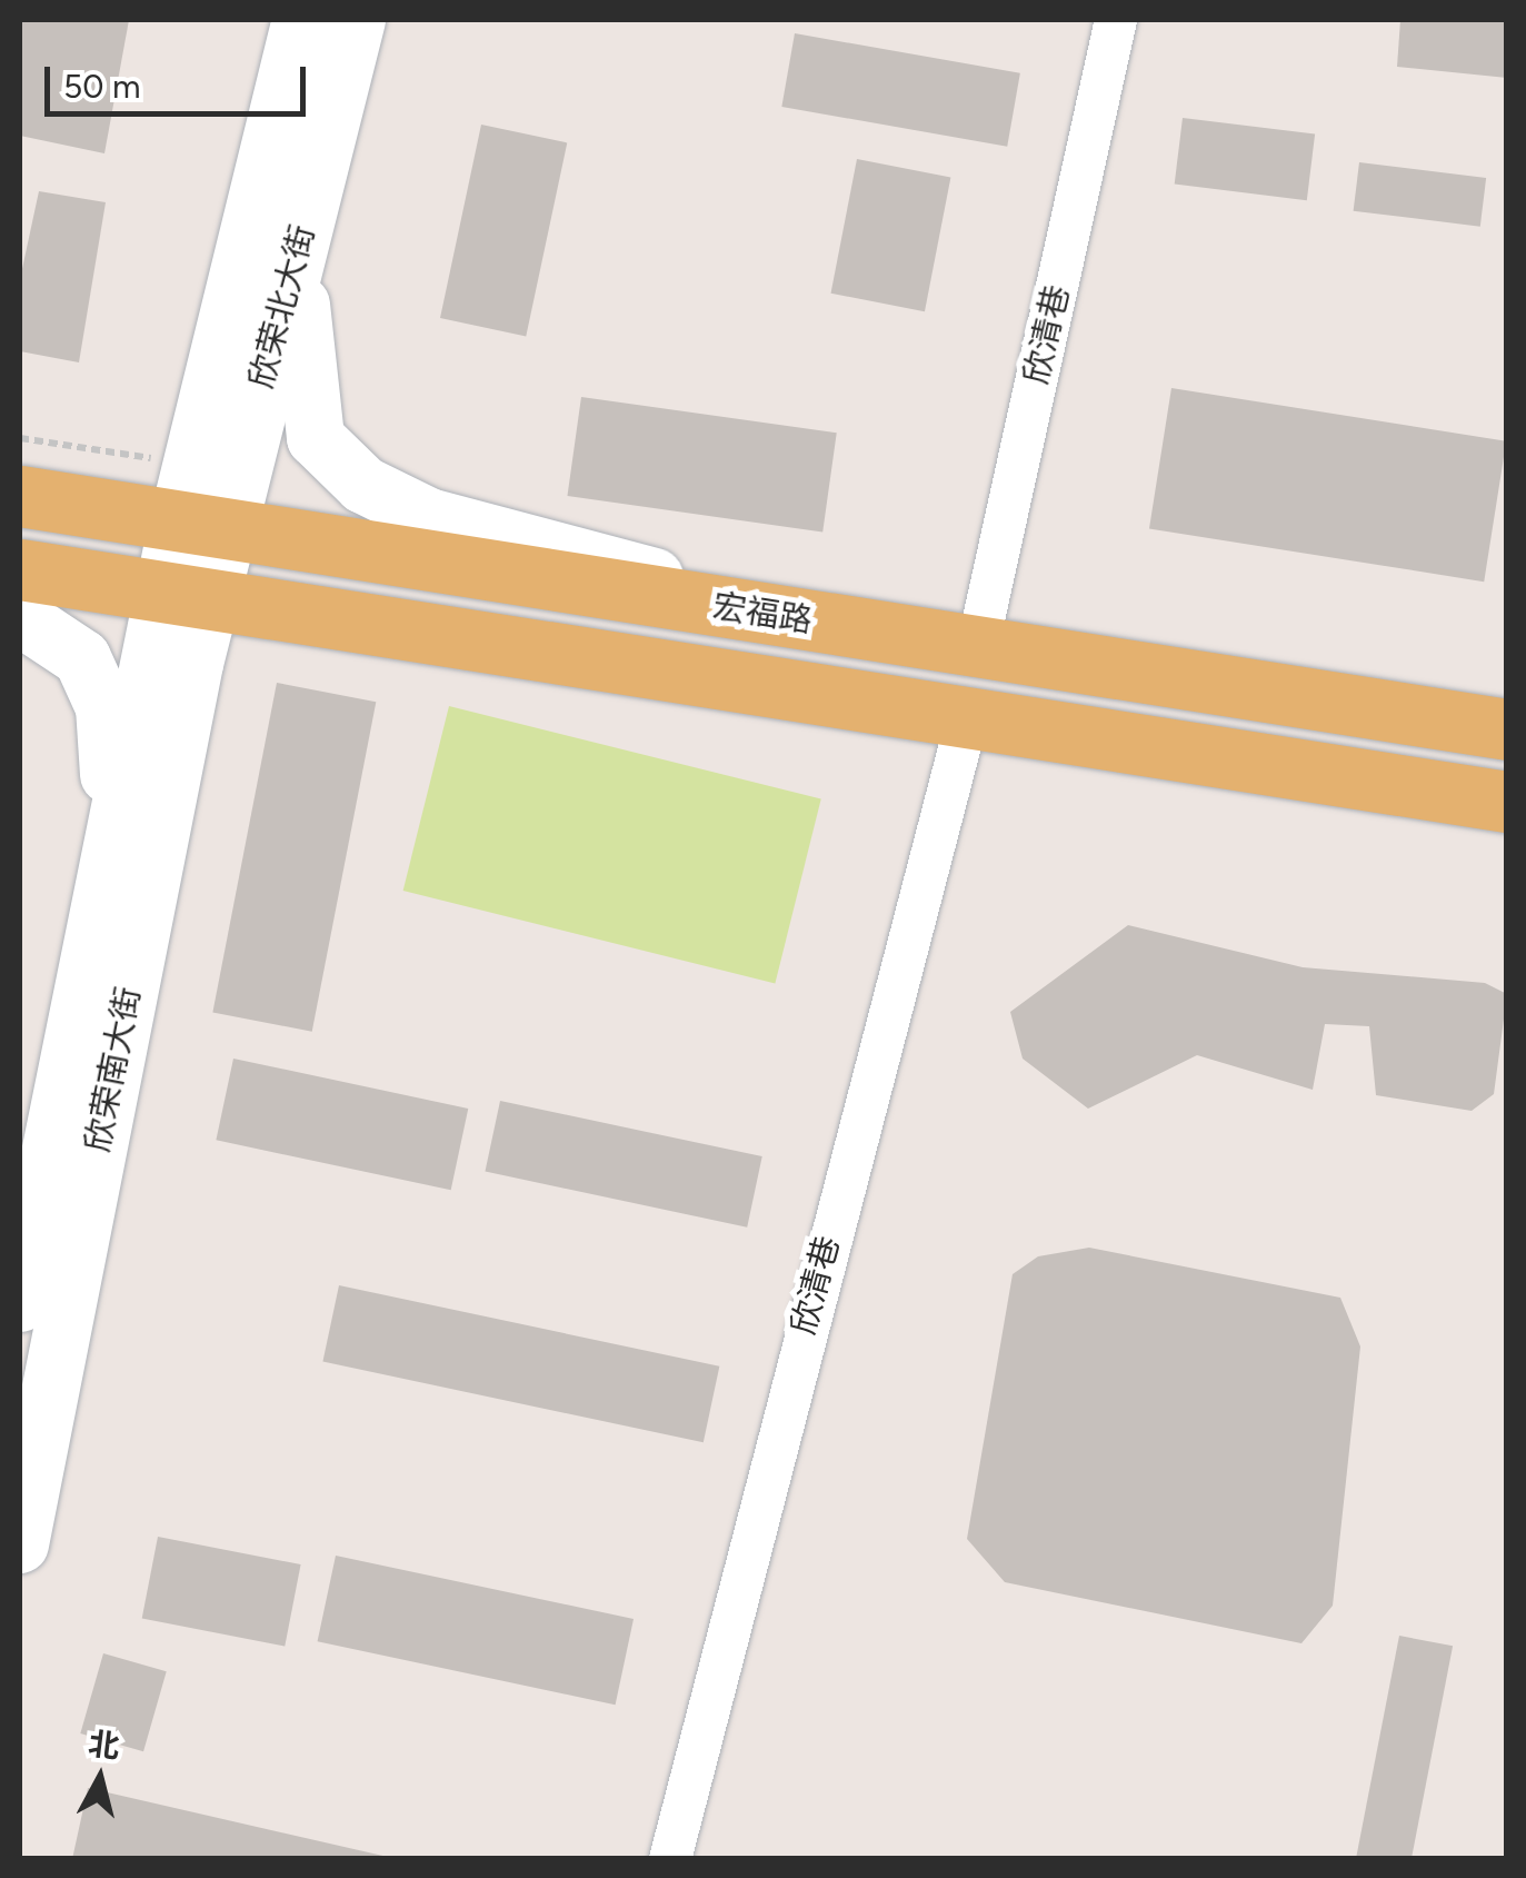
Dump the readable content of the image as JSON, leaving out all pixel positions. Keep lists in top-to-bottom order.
{
  "streets": {
    "main road": ["宏福路"],
    "street": ["欣荣北大街", "欣清巷", "欣荣南大街"]
  },
  "crossings": [
    ["欣荣北大街", "宏福路"],
    ["欣荣北大街", "欣荣南大街"],
    ["欣清巷", "宏福路"],
    ["宏福路", "欣荣南大街"]
  ],
  "scale_bar": "50 m",
  "north": "top"
}
